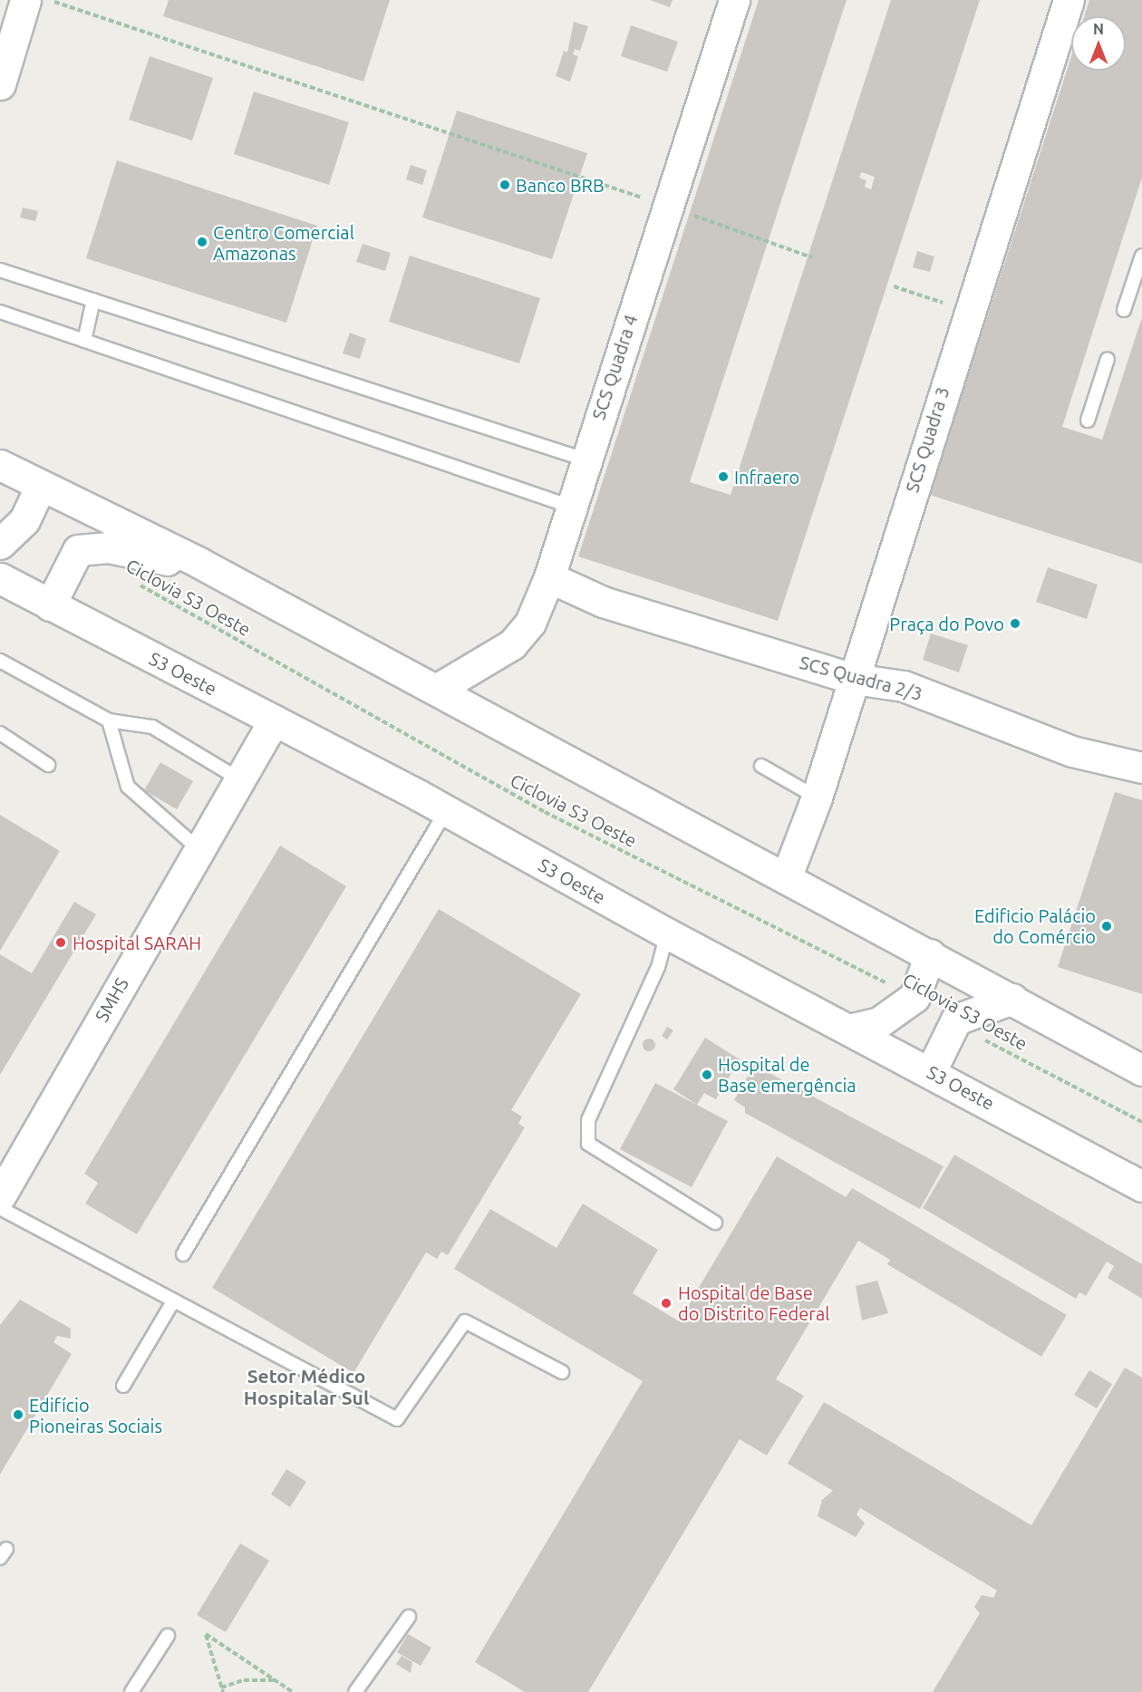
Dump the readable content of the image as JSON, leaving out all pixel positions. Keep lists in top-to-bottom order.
{
  "streets": {
    "main road": [
      "SCS Quadra 4",
      "SCS Quadra 3",
      "S3 Oeste",
      "SCS Quadra 2/3",
      "SMHS"
    ],
    "path": ["Ciclovia S3 Oeste"]
  },
  "crossings": [
    ["SCS Quadra 4", "SCS Quadra 2/3"],
    ["SCS Quadra 3", "SCS Quadra 2/3"],
    ["S3 Oeste", "SMHS"]
  ],
  "districts": ["Setor Médico Hospitalar Sul"],
  "places": [
    "Banco BRB",
    "Centro Comercial Amazonas",
    "Infraero",
    "Praça do Povo",
    "Edificio Palácio do Comércio",
    "Hospital SARAH",
    "Hospital de Base emergência",
    "Hospital de Base do Distrito Federal",
    "Edifício Pioneiras Sociais"
  ],
  "north": "top"
}
